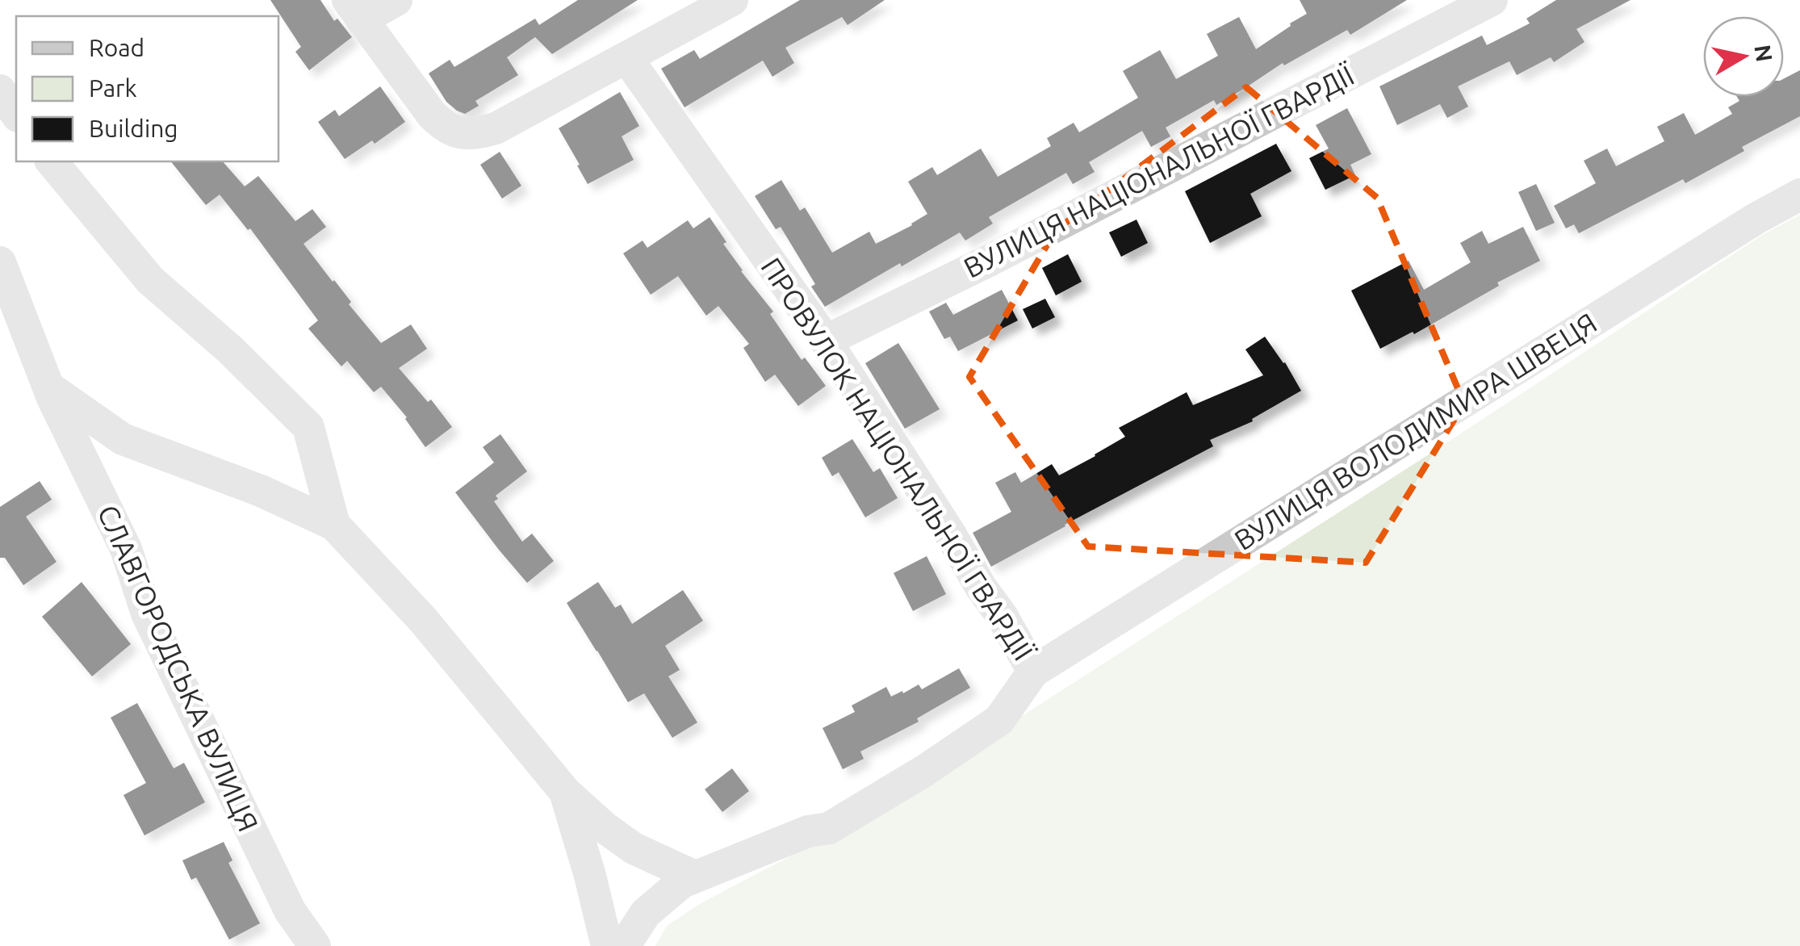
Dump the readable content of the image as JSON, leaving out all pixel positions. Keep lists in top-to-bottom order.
{
  "streets": {
    "street": [
      "ВУЛИЦЯ НАЦІОНАЛЬНОЇ ГВАРДІЇ",
      "ВУЛИЦЯ ВОЛОДИМИРА ШВЕЦЯ",
      "ПРОВУЛОК НАЦІОНАЛЬНОЇ ГВАРДІЇ",
      "СЛАВГОРОДСЬКА ВУЛИЦЯ"
    ]
  },
  "crossings": [
    ["ВУЛИЦЯ НАЦІОНАЛЬНОЇ ГВАРДІЇ", "ПРОВУЛОК НАЦІОНАЛЬНОЇ ГВАРДІЇ"],
    ["ВУЛИЦЯ ВОЛОДИМИРА ШВЕЦЯ", "ПРОВУЛОК НАЦІОНАЛЬНОЇ ГВАРДІЇ"]
  ],
  "legend": ["Road", "Park", "Building"],
  "north": "right"
}
